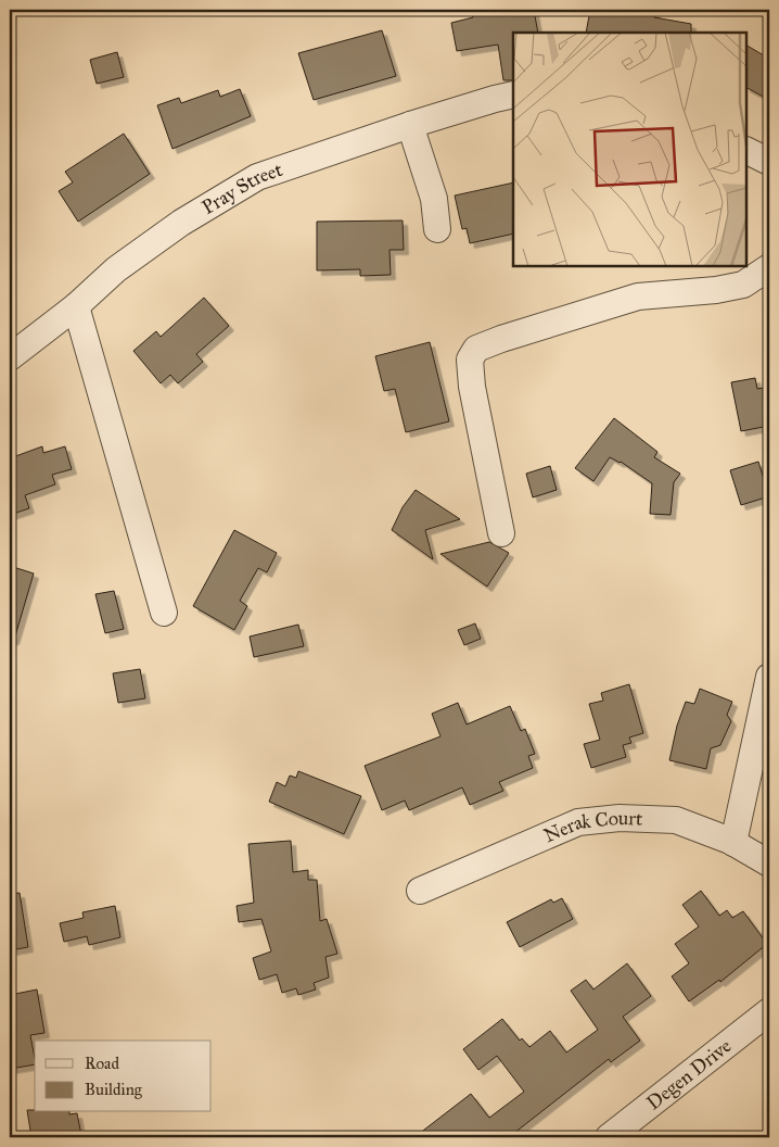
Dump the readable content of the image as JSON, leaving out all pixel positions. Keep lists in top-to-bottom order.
{
  "streets": {
    "street": ["Pray Street", "Nerak Court", "Degen Drive"]
  },
  "legend": ["Road", "Building"]
}
